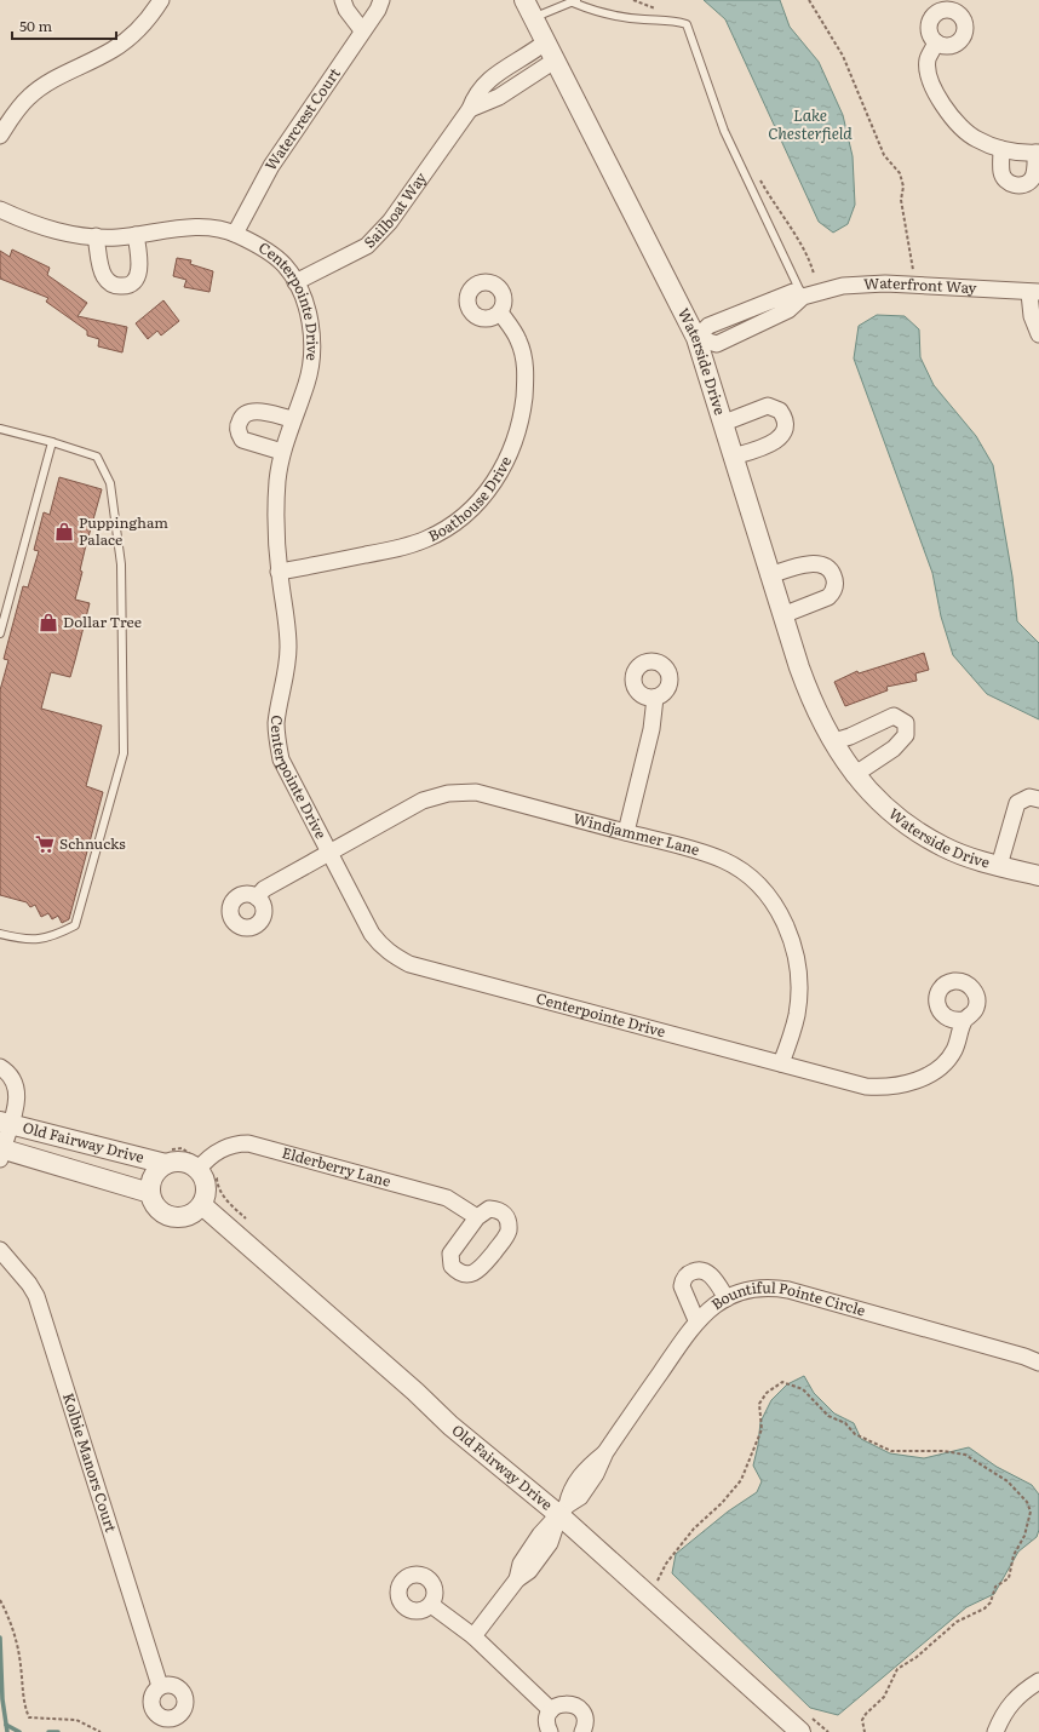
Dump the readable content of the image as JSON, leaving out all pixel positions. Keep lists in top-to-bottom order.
{
  "streets": {
    "street": [
      "Watercrest Court",
      "Sailboat Way",
      "Waterfront Way",
      "Centerpointe Drive",
      "Waterside Drive",
      "Boathouse Drive",
      "Windjammer Lane",
      "Old Fairway Drive",
      "Elderberry Lane",
      "Bountiful Pointe Circle",
      "Kolbie Manors Court"
    ]
  },
  "crossings": [
    ["Watercrest Court", "Centerpointe Drive"],
    ["Sailboat Way", "Centerpointe Drive"],
    ["Sailboat Way", "Waterside Drive"],
    ["Waterfront Way", "Waterside Drive"],
    ["Centerpointe Drive", "Boathouse Drive"],
    ["Centerpointe Drive", "Windjammer Lane"],
    ["Old Fairway Drive", "Elderberry Lane"],
    ["Old Fairway Drive", "Bountiful Pointe Circle"]
  ],
  "water": ["Lake Chesterfield"],
  "places": {
    "shop": ["Puppingham Palace", "Dollar Tree"],
    "supermarket": ["Schnucks"]
  },
  "scale_bar": "50 m"
}
